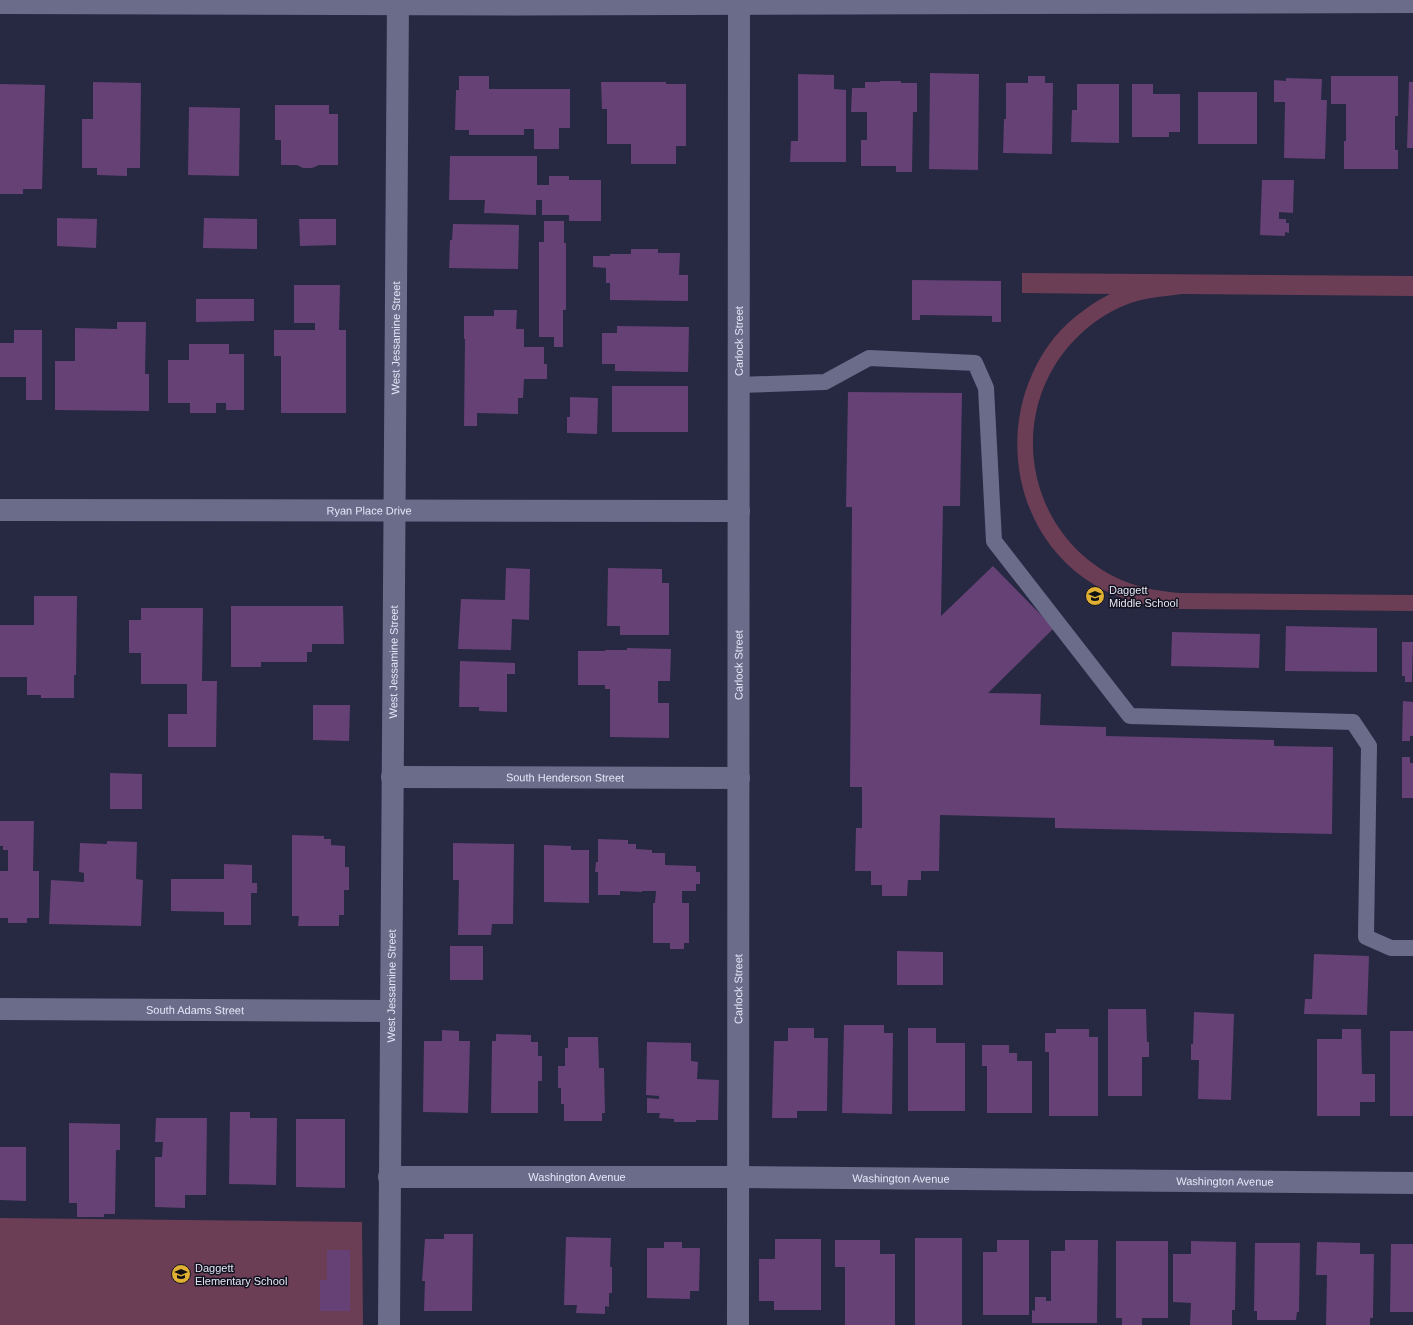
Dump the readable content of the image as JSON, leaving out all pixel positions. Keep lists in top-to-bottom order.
{
  "streets": {
    "street": [
      "West Jessamine Street",
      "Carlock Street",
      "Ryan Place Drive",
      "South Henderson Street",
      "South Adams Street",
      "Washington Avenue"
    ]
  },
  "crossings": [
    ["West Jessamine Street", "Ryan Place Drive"],
    ["West Jessamine Street", "South Henderson Street"],
    ["West Jessamine Street", "South Adams Street"],
    ["West Jessamine Street", "Washington Avenue"],
    ["Carlock Street", "Ryan Place Drive"],
    ["Carlock Street", "South Henderson Street"],
    ["Carlock Street", "Washington Avenue"]
  ],
  "places": {
    "school or university": ["Daggett Middle School", "Daggett Elementary School"]
  }
}
